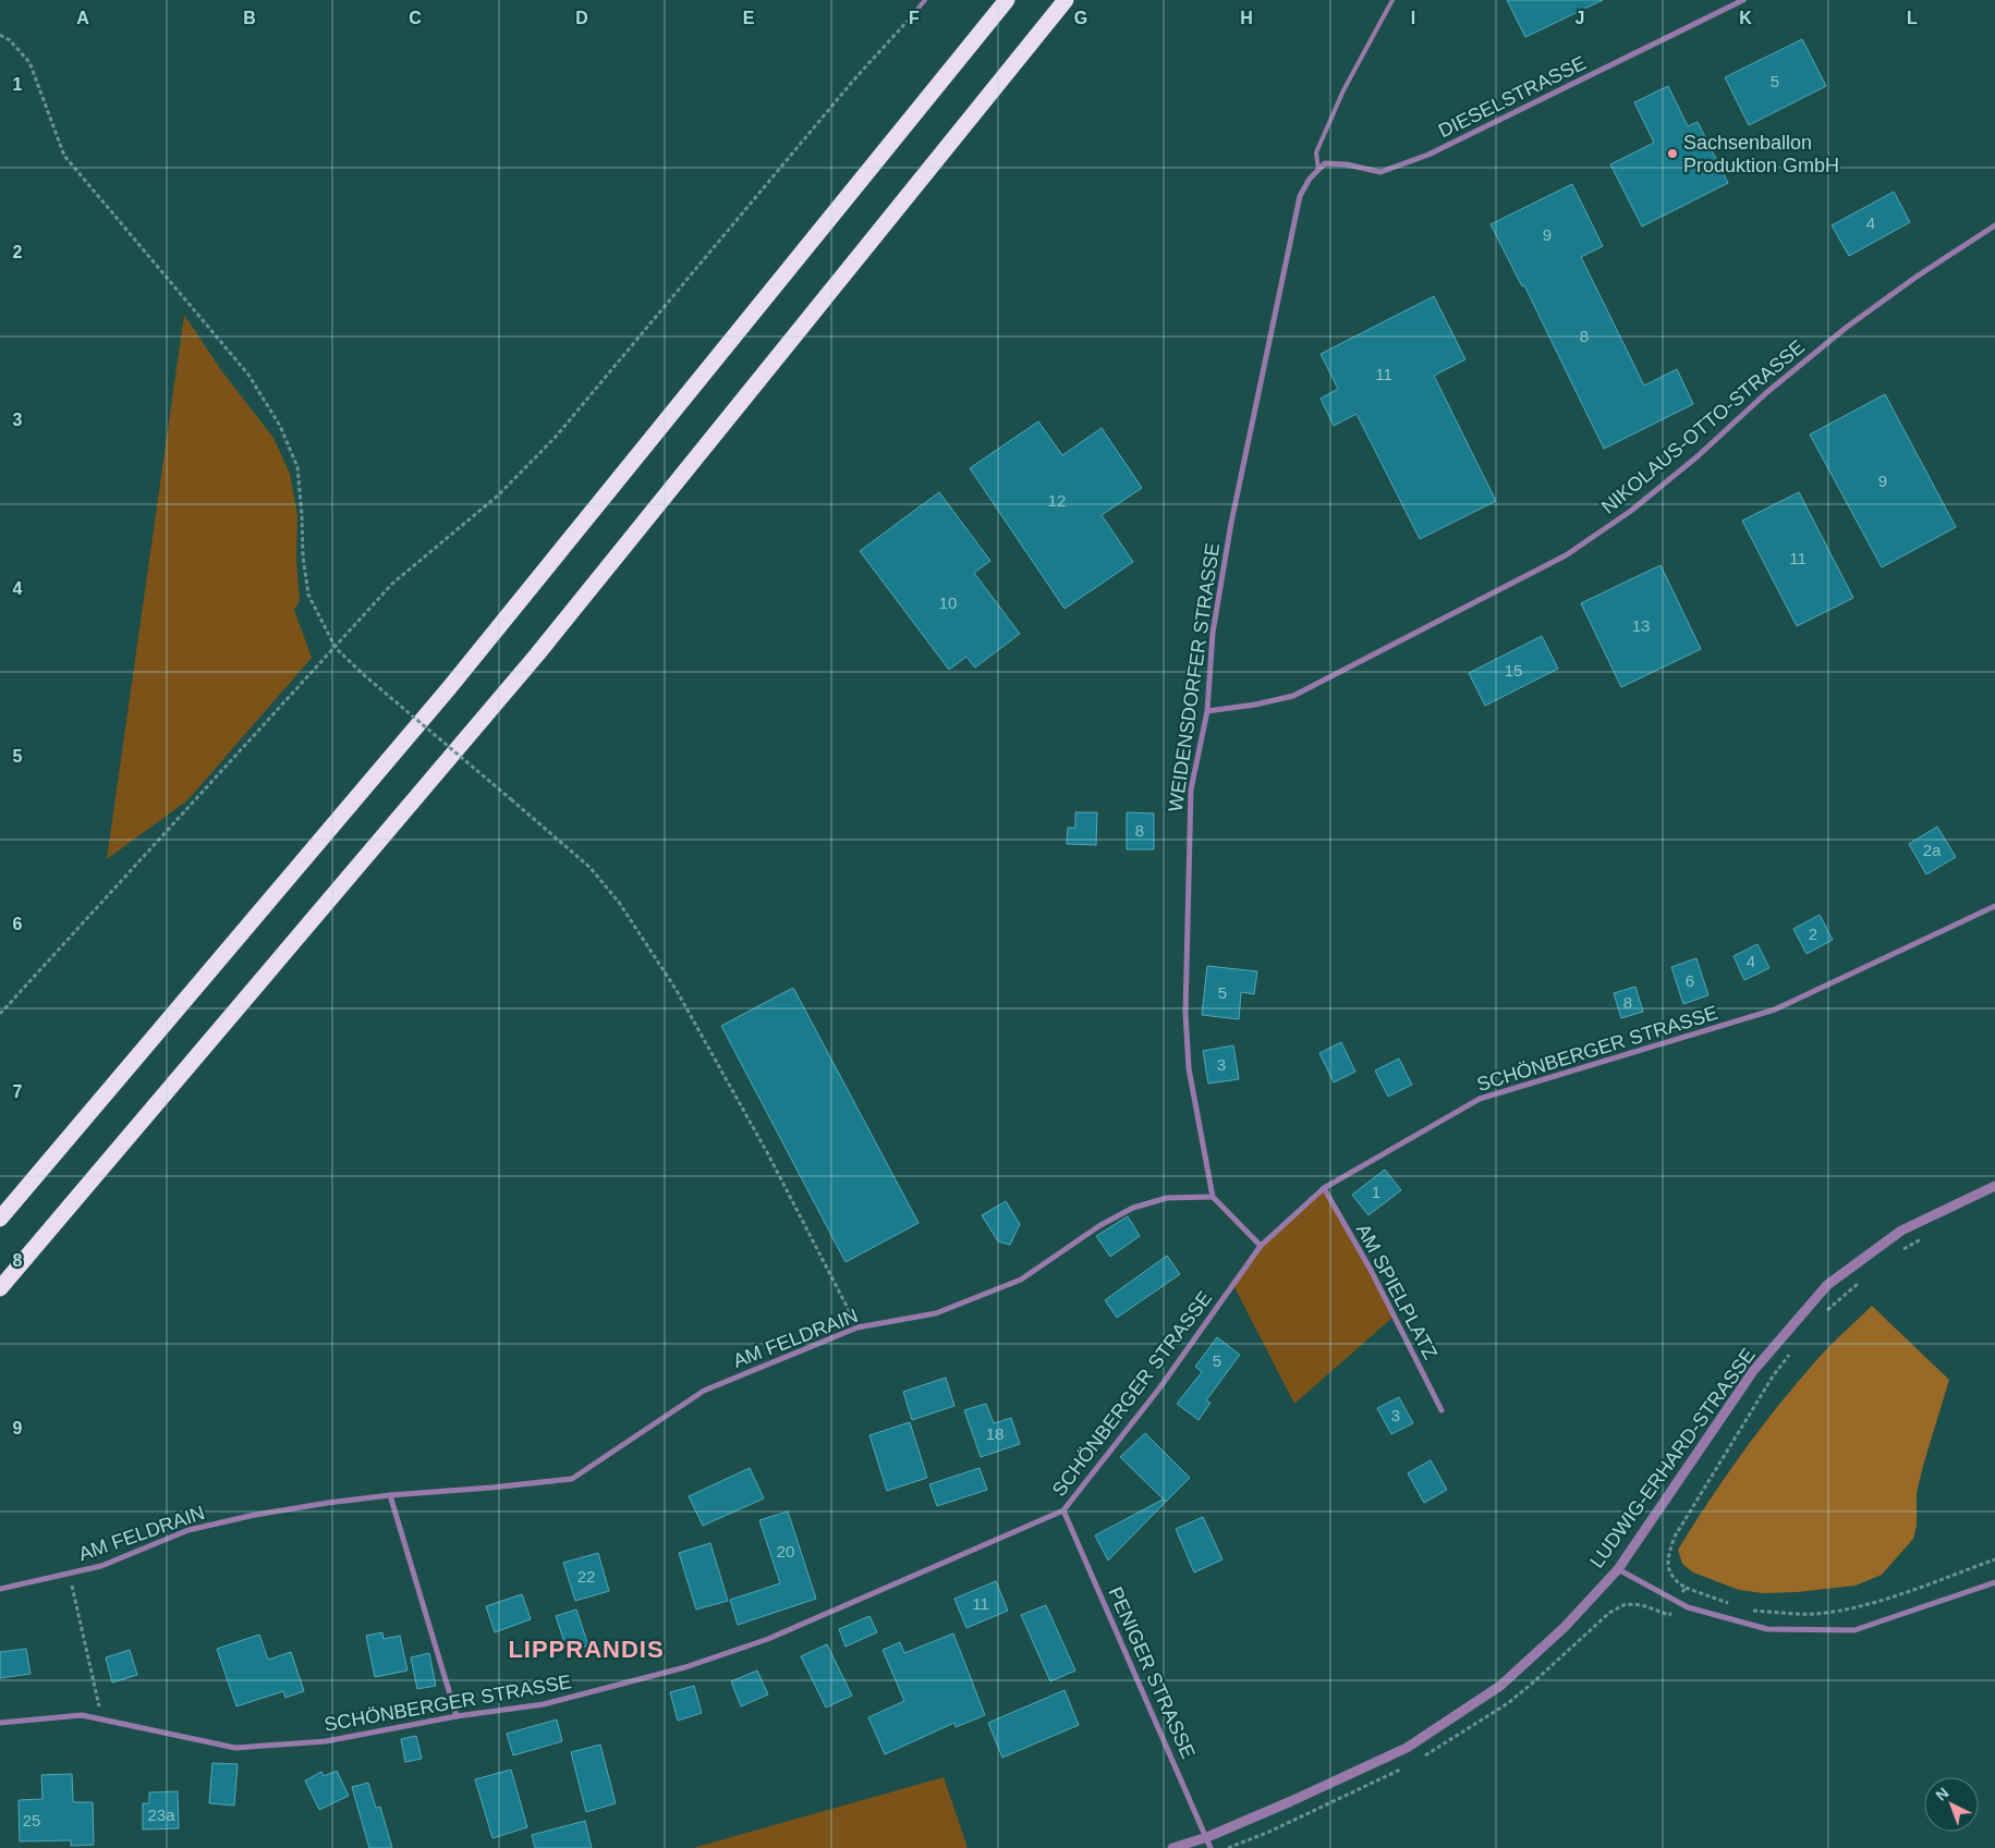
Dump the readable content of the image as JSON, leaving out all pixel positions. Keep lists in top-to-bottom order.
{
  "streets": {
    "street": [
      "DIESELSTRASSE",
      "NIKOLAUS-OTTO-STRASSE",
      "WEIDENSDORFER STRASSE",
      "SCHÖNBERGER STRASSE",
      "AM SPIELPLATZ",
      "AM FELDRAIN",
      "LUDWIG-ERHARD-STRASSE",
      "PENIGER STRASSE"
    ]
  },
  "crossings": [
    ["DIESELSTRASSE", "WEIDENSDORFER STRASSE"],
    ["NIKOLAUS-OTTO-STRASSE", "WEIDENSDORFER STRASSE"],
    ["WEIDENSDORFER STRASSE", "AM FELDRAIN"],
    ["SCHÖNBERGER STRASSE", "AM SPIELPLATZ"],
    ["SCHÖNBERGER STRASSE", "PENIGER STRASSE"],
    ["LUDWIG-ERHARD-STRASSE", "PENIGER STRASSE"]
  ],
  "districts": ["LIPPRANDIS"],
  "places": ["Sachsenballon Produktion GmbH"],
  "house_numbers": [
    "5",
    "4",
    "9",
    "8",
    "11",
    "9",
    "12",
    "11",
    "10",
    "13",
    "15",
    "8",
    "2a",
    "2",
    "4",
    "6",
    "5",
    "8",
    "3",
    "1",
    "5",
    "3",
    "18",
    "20",
    "22",
    "11",
    "23a",
    "25"
  ],
  "north": "top left",
  "grid": {
    "columns": [
      "A",
      "B",
      "C",
      "D",
      "E",
      "F",
      "G",
      "H",
      "I",
      "J",
      "K",
      "L"
    ],
    "rows": [
      "1",
      "2",
      "3",
      "4",
      "5",
      "6",
      "7",
      "8",
      "9"
    ]
  }
}
